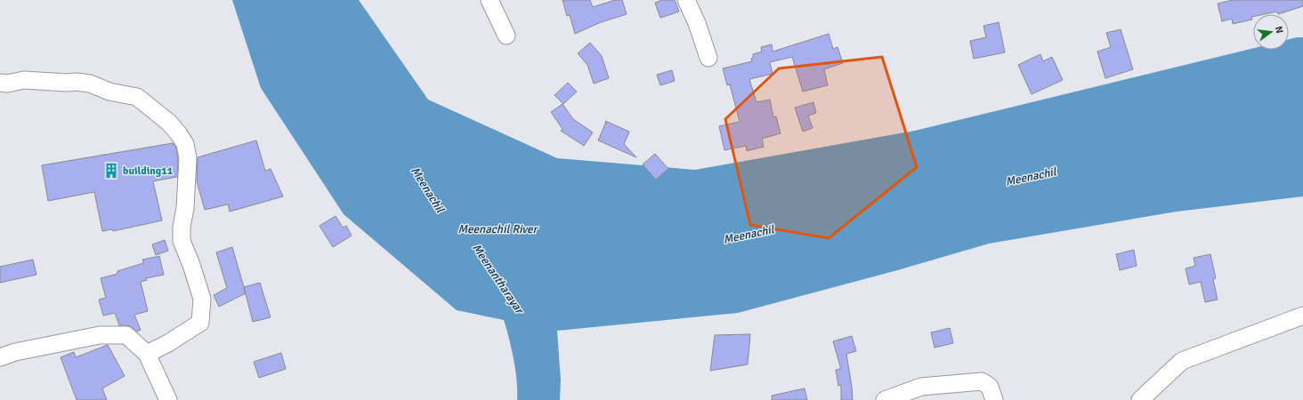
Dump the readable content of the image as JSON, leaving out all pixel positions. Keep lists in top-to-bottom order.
{
  "water": ["Meenachil", "Meenachil River", "Meenantharayar"],
  "places": {
    "building": ["building11"]
  },
  "north": "right"
}
